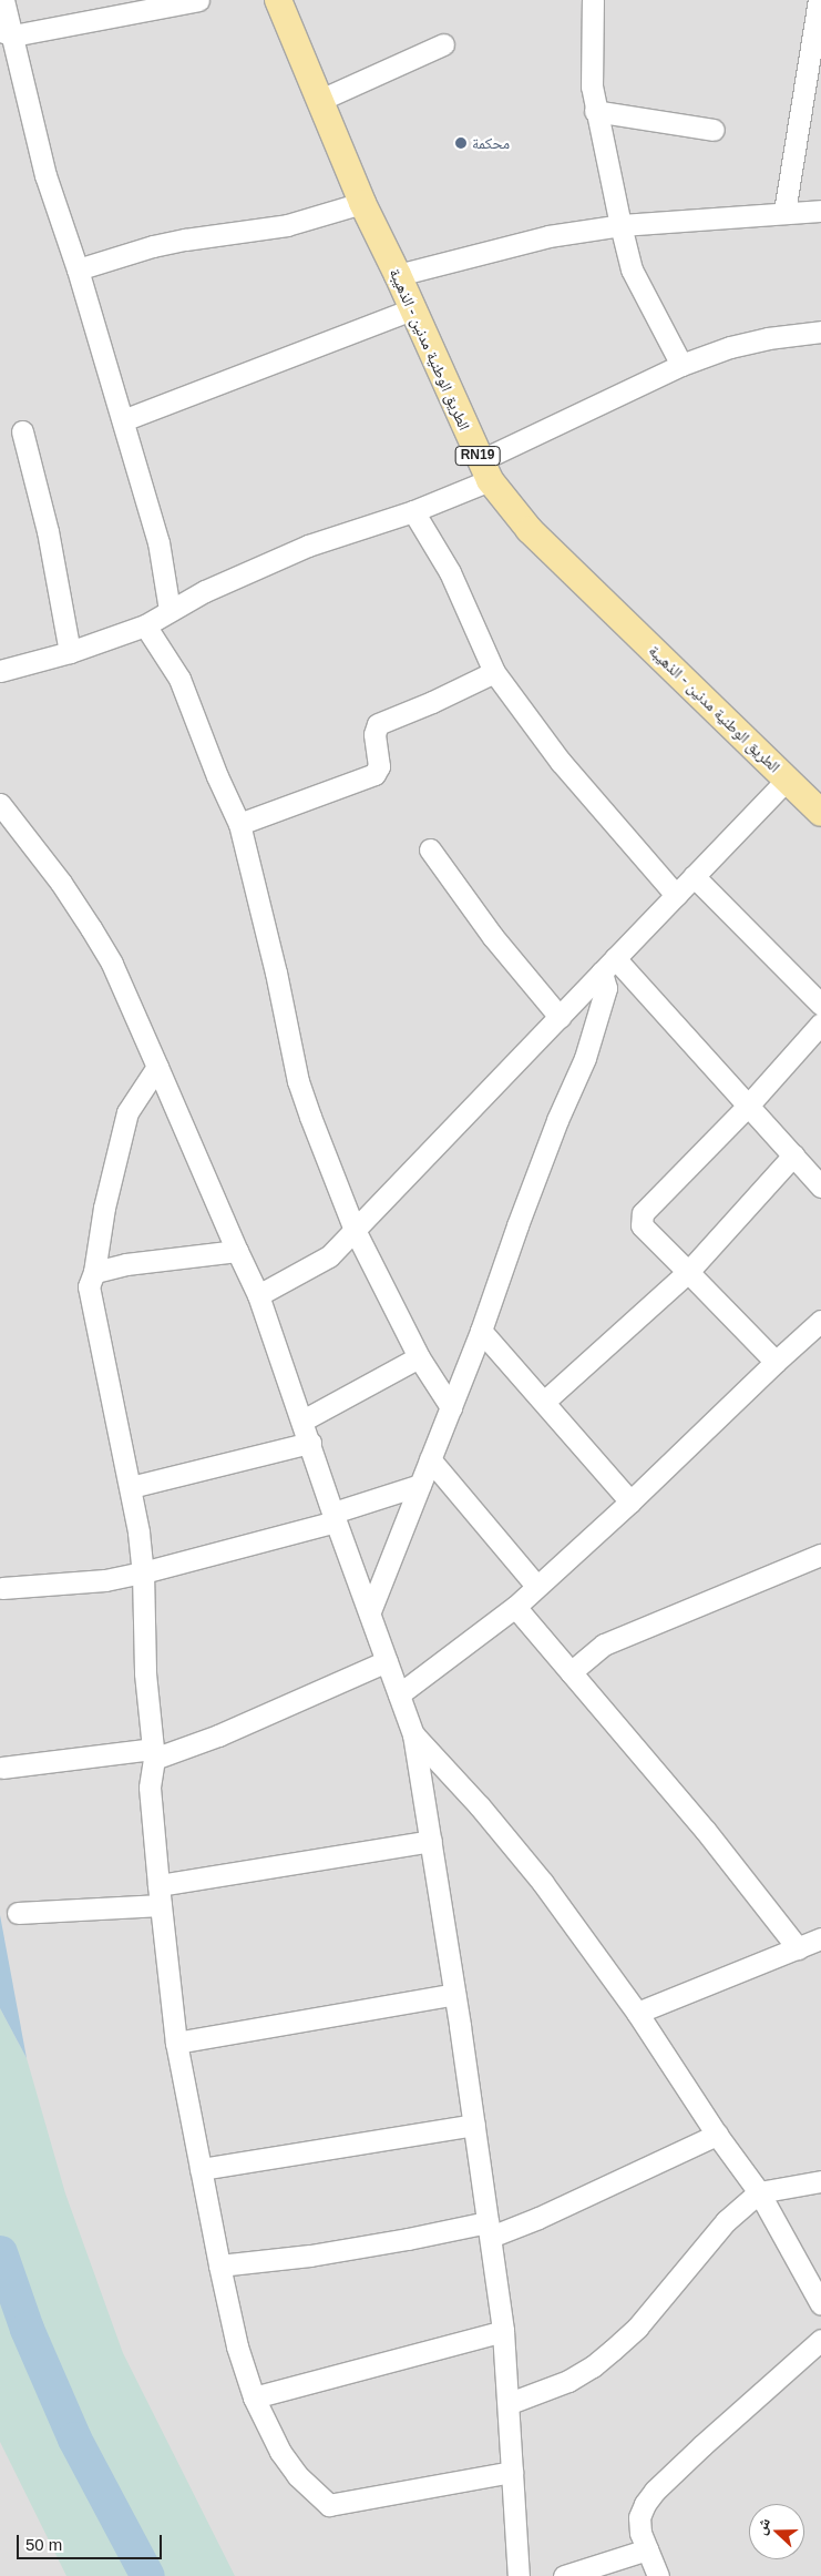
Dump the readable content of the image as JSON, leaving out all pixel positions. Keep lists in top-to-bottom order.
{
  "streets": {
    "main road": ["الطريق الوطنية مدنين - الذهيبة", "RN19"]
  },
  "places": ["محكمة"],
  "scale_bar": "50 m",
  "north": "left"
}
